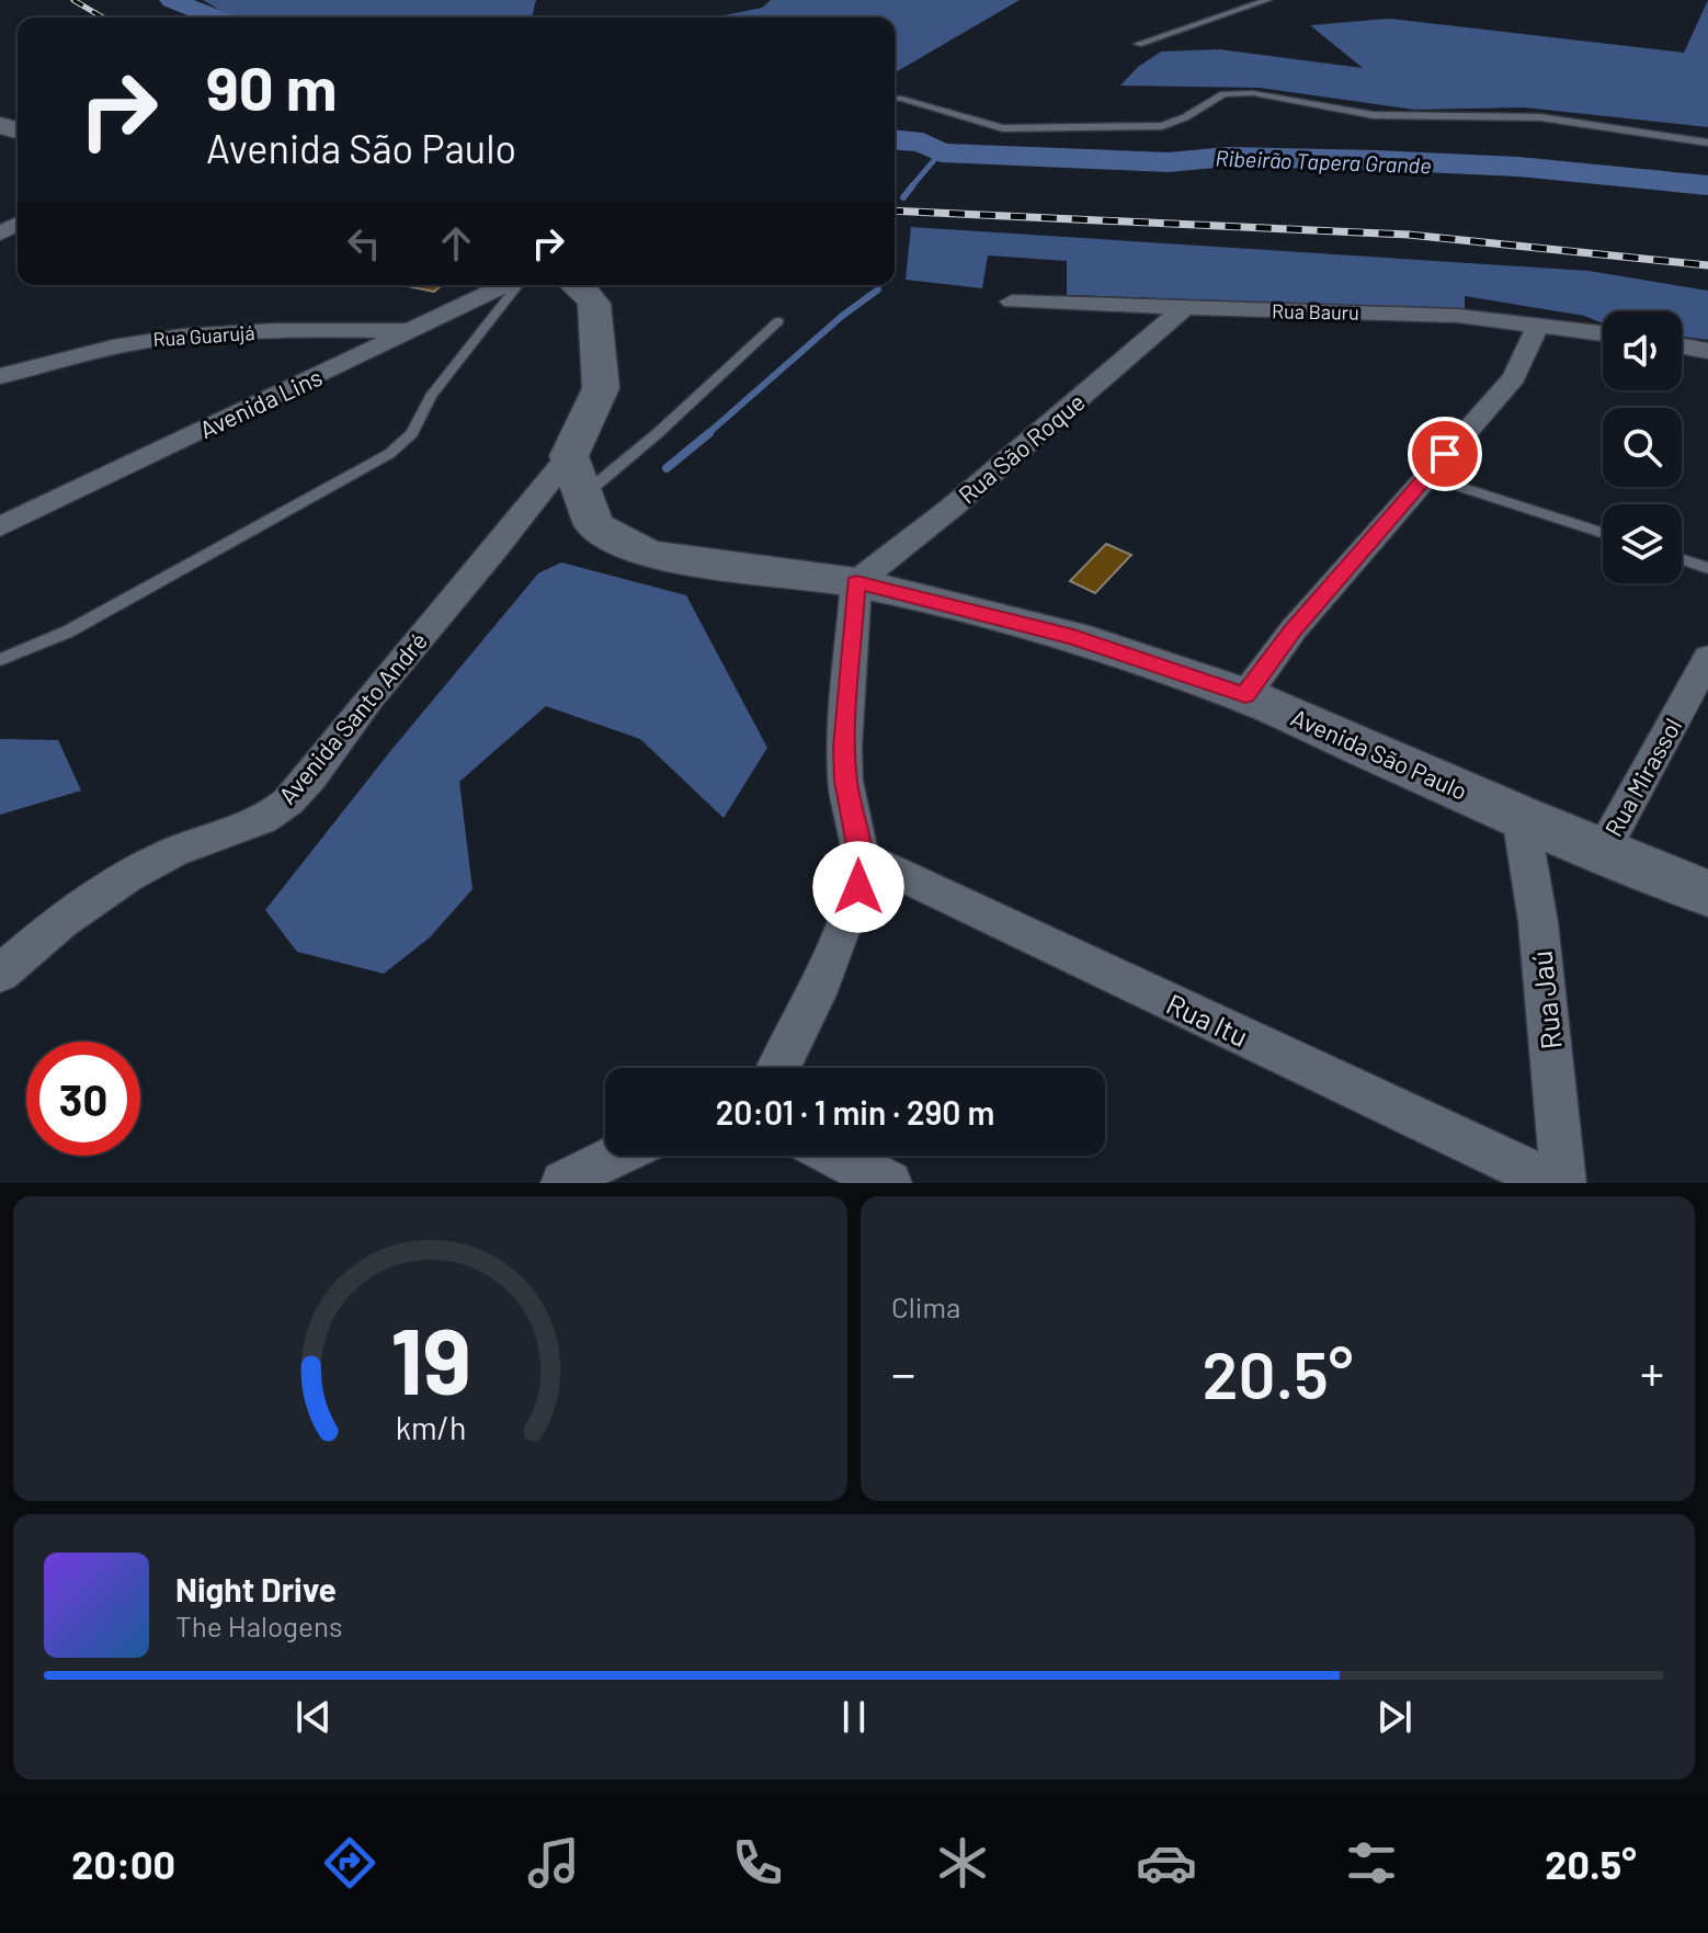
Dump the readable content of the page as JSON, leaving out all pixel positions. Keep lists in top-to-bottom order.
{
  "streets": {
    "main road": ["Avenida São Paulo"],
    "street": [
      "Rua Bauru",
      "Rua Guarujá",
      "Avenida Lins",
      "Rua São Roque",
      "Avenida Santo André",
      "Rua Mirassol",
      "Rua Jaú",
      "Rua Itu"
    ]
  },
  "crossings": [
    ["Rua Bauru", "Rua São Roque"],
    ["Rua Guarujá", "Avenida Lins"],
    ["Rua São Roque", "Avenida São Paulo"],
    ["Avenida Santo André", "Avenida São Paulo"],
    ["Avenida São Paulo", "Rua Mirassol"],
    ["Avenida São Paulo", "Rua Jaú"]
  ],
  "water": ["Ribeirão Tapera Grande"],
  "page": {
    "turn": ["90 m", "Avenida São Paulo"],
    "limit": "30",
    "trip": "20:01 · 1 min · 290 m",
    "tile": "Clima",
    "heat": ["−", "20.5°", "+"],
    "song": ["Night Drive", "The Halogens"],
    "tabs": ["20:00", "20.5°"],
    "gauge": ["19", "km/h"]
  }
}
